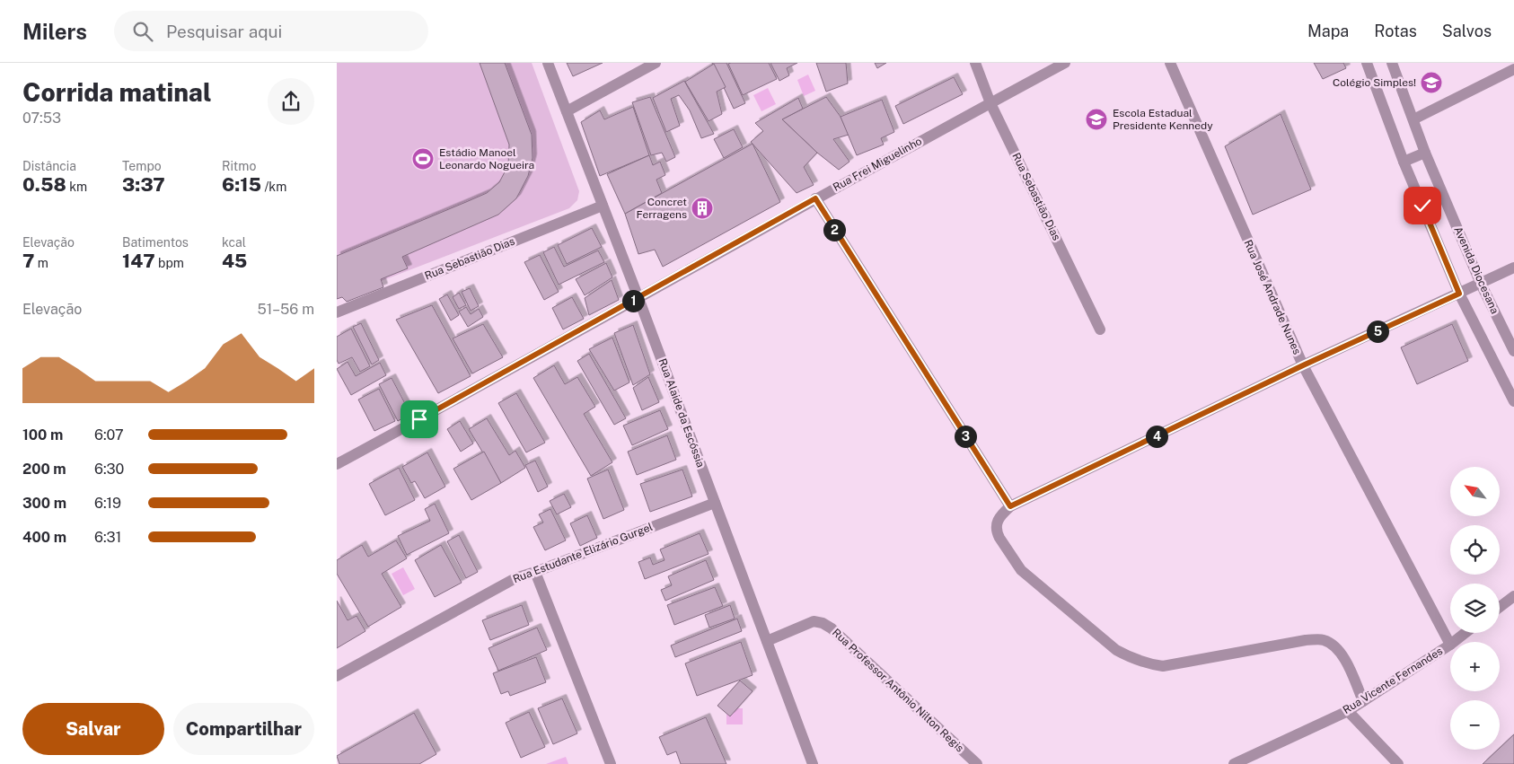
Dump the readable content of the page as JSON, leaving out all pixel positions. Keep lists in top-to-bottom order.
{
  "streets": {
    "street": [
      "Rua Frei Miguelinho",
      "Rua Sebastião Dias",
      "Avenida Diocesana",
      "Rua José Andrade Nunes",
      "Rua Alaide da Escóssia",
      "Rua Estudante Elizário Gurgel",
      "Rua Vicente Fernandes",
      "Rua Professor Antônio Nilton Regis"
    ]
  },
  "crossings": [
    ["Rua Frei Miguelinho", "Rua Sebastião Dias"],
    ["Rua Frei Miguelinho", "Rua Alaide da Escóssia"],
    ["Rua Sebastião Dias", "Rua Alaide da Escóssia"],
    ["Rua José Andrade Nunes", "Rua Vicente Fernandes"],
    ["Rua Alaide da Escóssia", "Rua Estudante Elizário Gurgel"],
    ["Rua Alaide da Escóssia", "Rua Professor Antônio Nilton Regis"]
  ],
  "places": {
    "school or university": ["Colégio Simples!", "Escola Estadual Presidente Kennedy"],
    "sports": ["Estádio Manoel Leonardo Nogueira"],
    "building": ["Concret Ferragens"]
  },
  "north": "top left",
  "page": {
    "header": "Milers",
    "search": "Pesquisar aqui",
    "nav": ["Mapa", "Rotas", "Salvos"],
    "heading": ["Corrida matinal", "07:53"],
    "stats": [
      ["Distância", "0.58 km"],
      ["Tempo", "3:37"],
      ["Ritmo", "6:15 /km"],
      ["Elevação", "7 m"],
      ["Batimentos", "147 bpm"],
      ["kcal", "45"]
    ],
    "pins": [
      "2",
      "1",
      "5",
      "3",
      "4"
    ],
    "chart": ["Elevação", "51–56 m"],
    "list": [
      {
        "name": "100 m",
        "note": "6:07"
      },
      {
        "name": "200 m",
        "note": "6:30"
      },
      {
        "name": "300 m",
        "note": "6:19"
      },
      {
        "name": "400 m",
        "note": "6:31"
      }
    ],
    "map_buttons": ["+", "−"],
    "buttons": ["Salvar", "Compartilhar"]
  }
}
